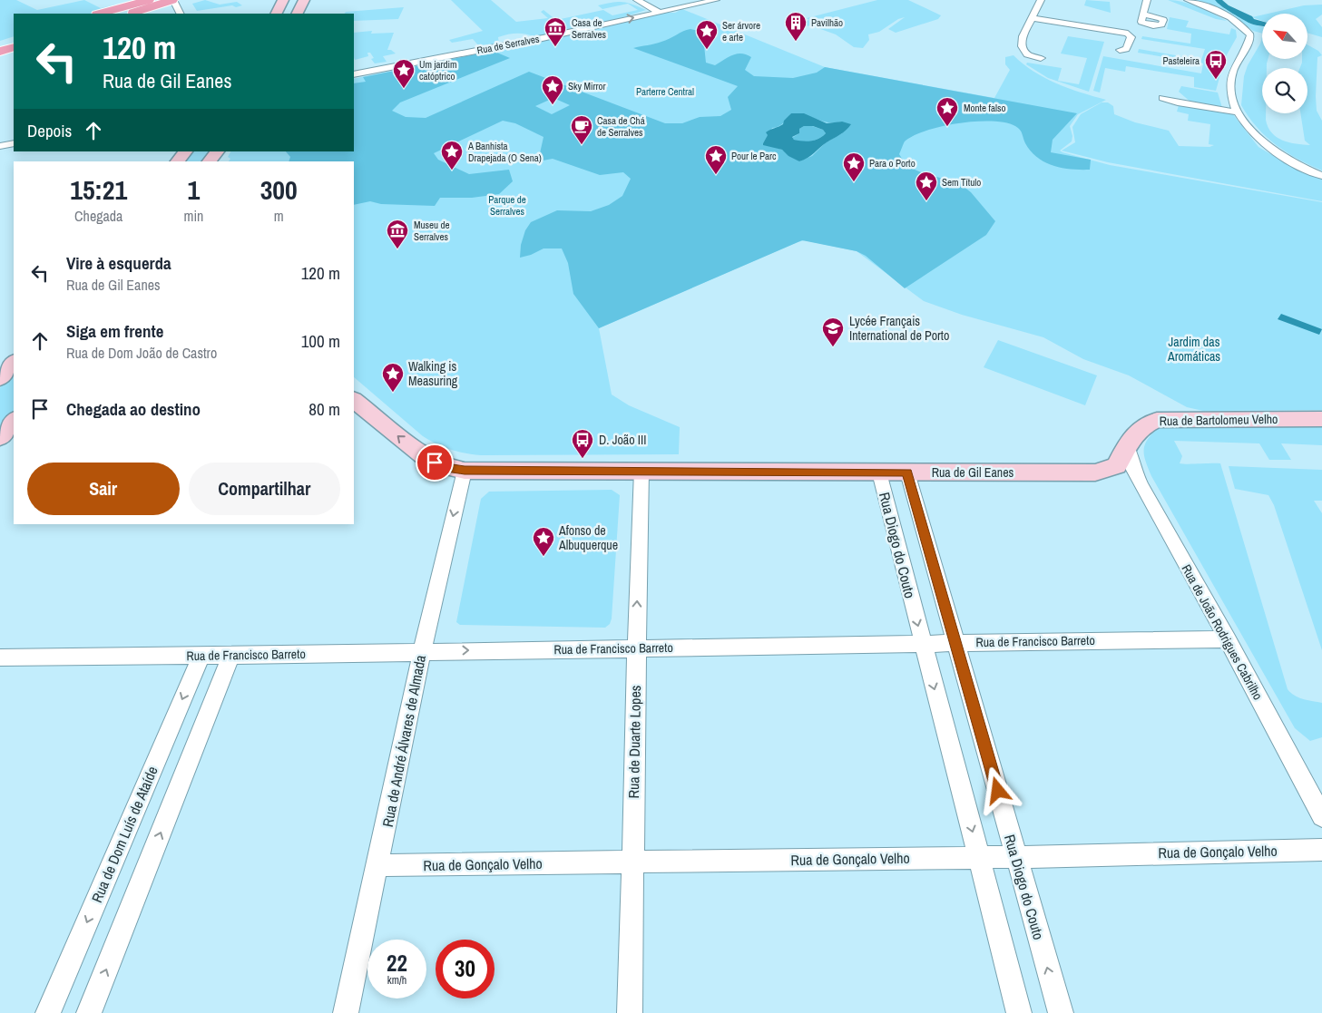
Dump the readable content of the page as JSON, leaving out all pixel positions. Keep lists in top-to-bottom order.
{
  "streets": {
    "street": [
      "Rua de Serralves",
      "Rua de Bartolomeu Velho",
      "Rua de Gil Eanes",
      "Rua Diogo do Couto",
      "Rua de João Rodrigues Cabrilho",
      "Rua de Francisco Barreto",
      "Rua de André Álvares de Almada",
      "Rua de Duarte Lopes",
      "Rua de Dom Luís de Ataíde",
      "Rua de Gonçalo Velho"
    ]
  },
  "crossings": [
    ["Rua de Bartolomeu Velho", "Rua de Gil Eanes"],
    ["Rua de Bartolomeu Velho", "Rua de João Rodrigues Cabrilho"],
    ["Rua de Gil Eanes", "Rua Diogo do Couto"],
    ["Rua de Gil Eanes", "Rua de João Rodrigues Cabrilho"],
    ["Rua de Gil Eanes", "Rua de André Álvares de Almada"],
    ["Rua de Gil Eanes", "Rua de Duarte Lopes"],
    ["Rua Diogo do Couto", "Rua de Francisco Barreto"],
    ["Rua Diogo do Couto", "Rua de Gonçalo Velho"],
    ["Rua de João Rodrigues Cabrilho", "Rua de Francisco Barreto"],
    ["Rua de Francisco Barreto", "Rua de André Álvares de Almada"],
    ["Rua de Francisco Barreto", "Rua de Duarte Lopes"],
    ["Rua de Francisco Barreto", "Rua de Dom Luís de Ataíde"],
    ["Rua de André Álvares de Almada", "Rua de Gonçalo Velho"],
    ["Rua de Duarte Lopes", "Rua de Gonçalo Velho"]
  ],
  "one_way": ["Rua de Serralves"],
  "parks": ["Parterre Central", "Parque de Serralves", "Jardim das Aromáticas"],
  "places": {
    "building": ["Pavilhão"],
    "museum": ["Casa de Serralves", "Museu de Serralves"],
    "place": [
      "Ser árvore e arte",
      "Um jardim catóptrico",
      "Sky Mirror",
      "Monte falso",
      "A Banhista Drapejada (O Sena)",
      "Pour le Parc",
      "Para o Porto",
      "Sem Título",
      "Walking is Measuring",
      "Afonso de Albuquerque"
    ],
    "bus stop": ["Pasteleira", "D. João III"],
    "cafe": ["Casa de Chá de Serralves"],
    "school or university": ["Lycée Français International de Porto"]
  },
  "north": "top left",
  "page": {
    "turn": ["120 m", "Rua de Gil Eanes"],
    "then": "Depois",
    "eta": [
      "15:21",
      "Chegada",
      "1",
      "min",
      "300",
      "m"
    ],
    "list": [
      {
        "name": "Vire à esquerda",
        "note": "Rua de Gil Eanes",
        "value": "120 m"
      },
      {
        "name": "Siga em frente",
        "note": "Rua de Dom João de Castro",
        "value": "100 m"
      },
      {
        "name": "Chegada ao destino",
        "value": "80 m"
      }
    ],
    "buttons": ["Sair", "Compartilhar"],
    "speed": "22 km/h",
    "limit": "30"
  }
}
